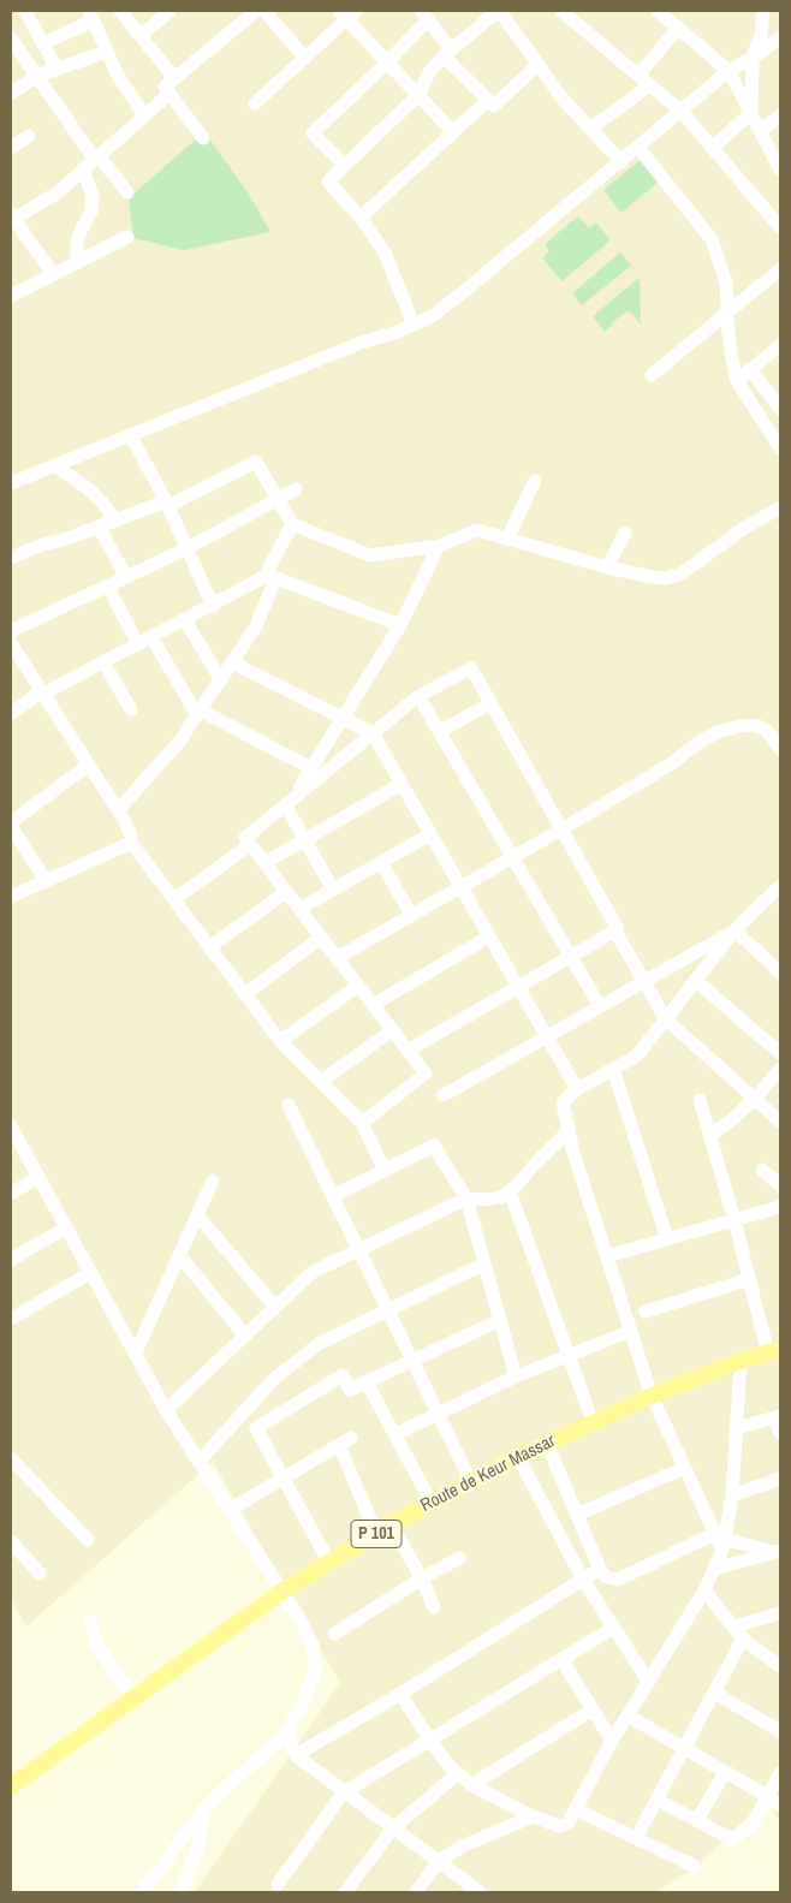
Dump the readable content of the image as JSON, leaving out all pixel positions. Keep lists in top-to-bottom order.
{
  "streets": {
    "main road": ["Route de Keur Massar", "P 101"]
  }
}
